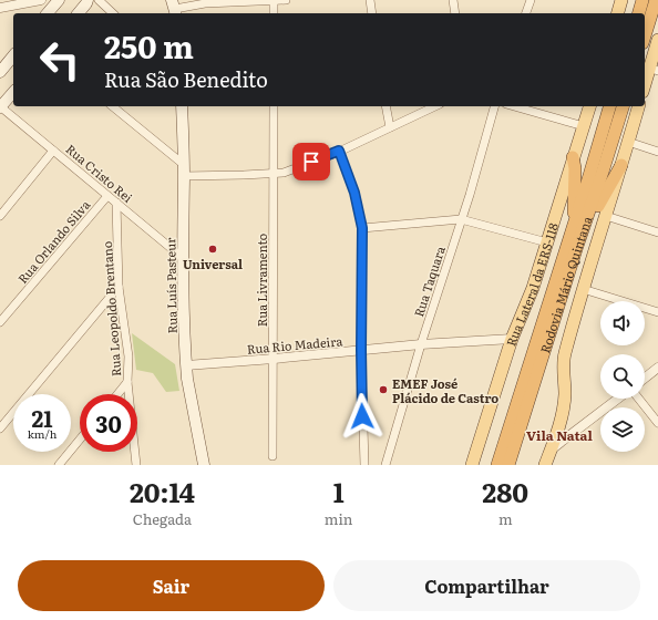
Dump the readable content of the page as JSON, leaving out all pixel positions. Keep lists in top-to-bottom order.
{
  "streets": {
    "highway": ["Rodovia Mário Quintana"],
    "main road": ["Rua Lateral da ERS-118", "Rua Luís Pasteur"],
    "street": [
      "Rua Cristo Rei",
      "Rua Orlando Silva",
      "Rua Livramento",
      "Rua Taquara",
      "Rua Leopoldo Brentano",
      "Rua Rio Madeira"
    ]
  },
  "crossings": [
    ["Rua Cristo Rei", "Rua Orlando Silva"],
    ["Rua Cristo Rei", "Rua Luís Pasteur"],
    ["Rua Cristo Rei", "Rua Leopoldo Brentano"],
    ["Rua Livramento", "Rua Rio Madeira"],
    ["Rua Taquara", "Rua Rio Madeira"],
    ["Rua Lateral da ERS-118", "Rua Rio Madeira"],
    ["Rua Luís Pasteur", "Rua Rio Madeira"]
  ],
  "districts": ["Vila Natal"],
  "places": ["Universal", "EMEF José Plácido de Castro"],
  "page": {
    "turn": ["250 m", "Rua São Benedito"],
    "speed": "21 km/h",
    "limit": "30",
    "eta": [
      "20:14",
      "Chegada",
      "1",
      "min",
      "280",
      "m"
    ],
    "buttons": ["Sair", "Compartilhar"]
  }
}
